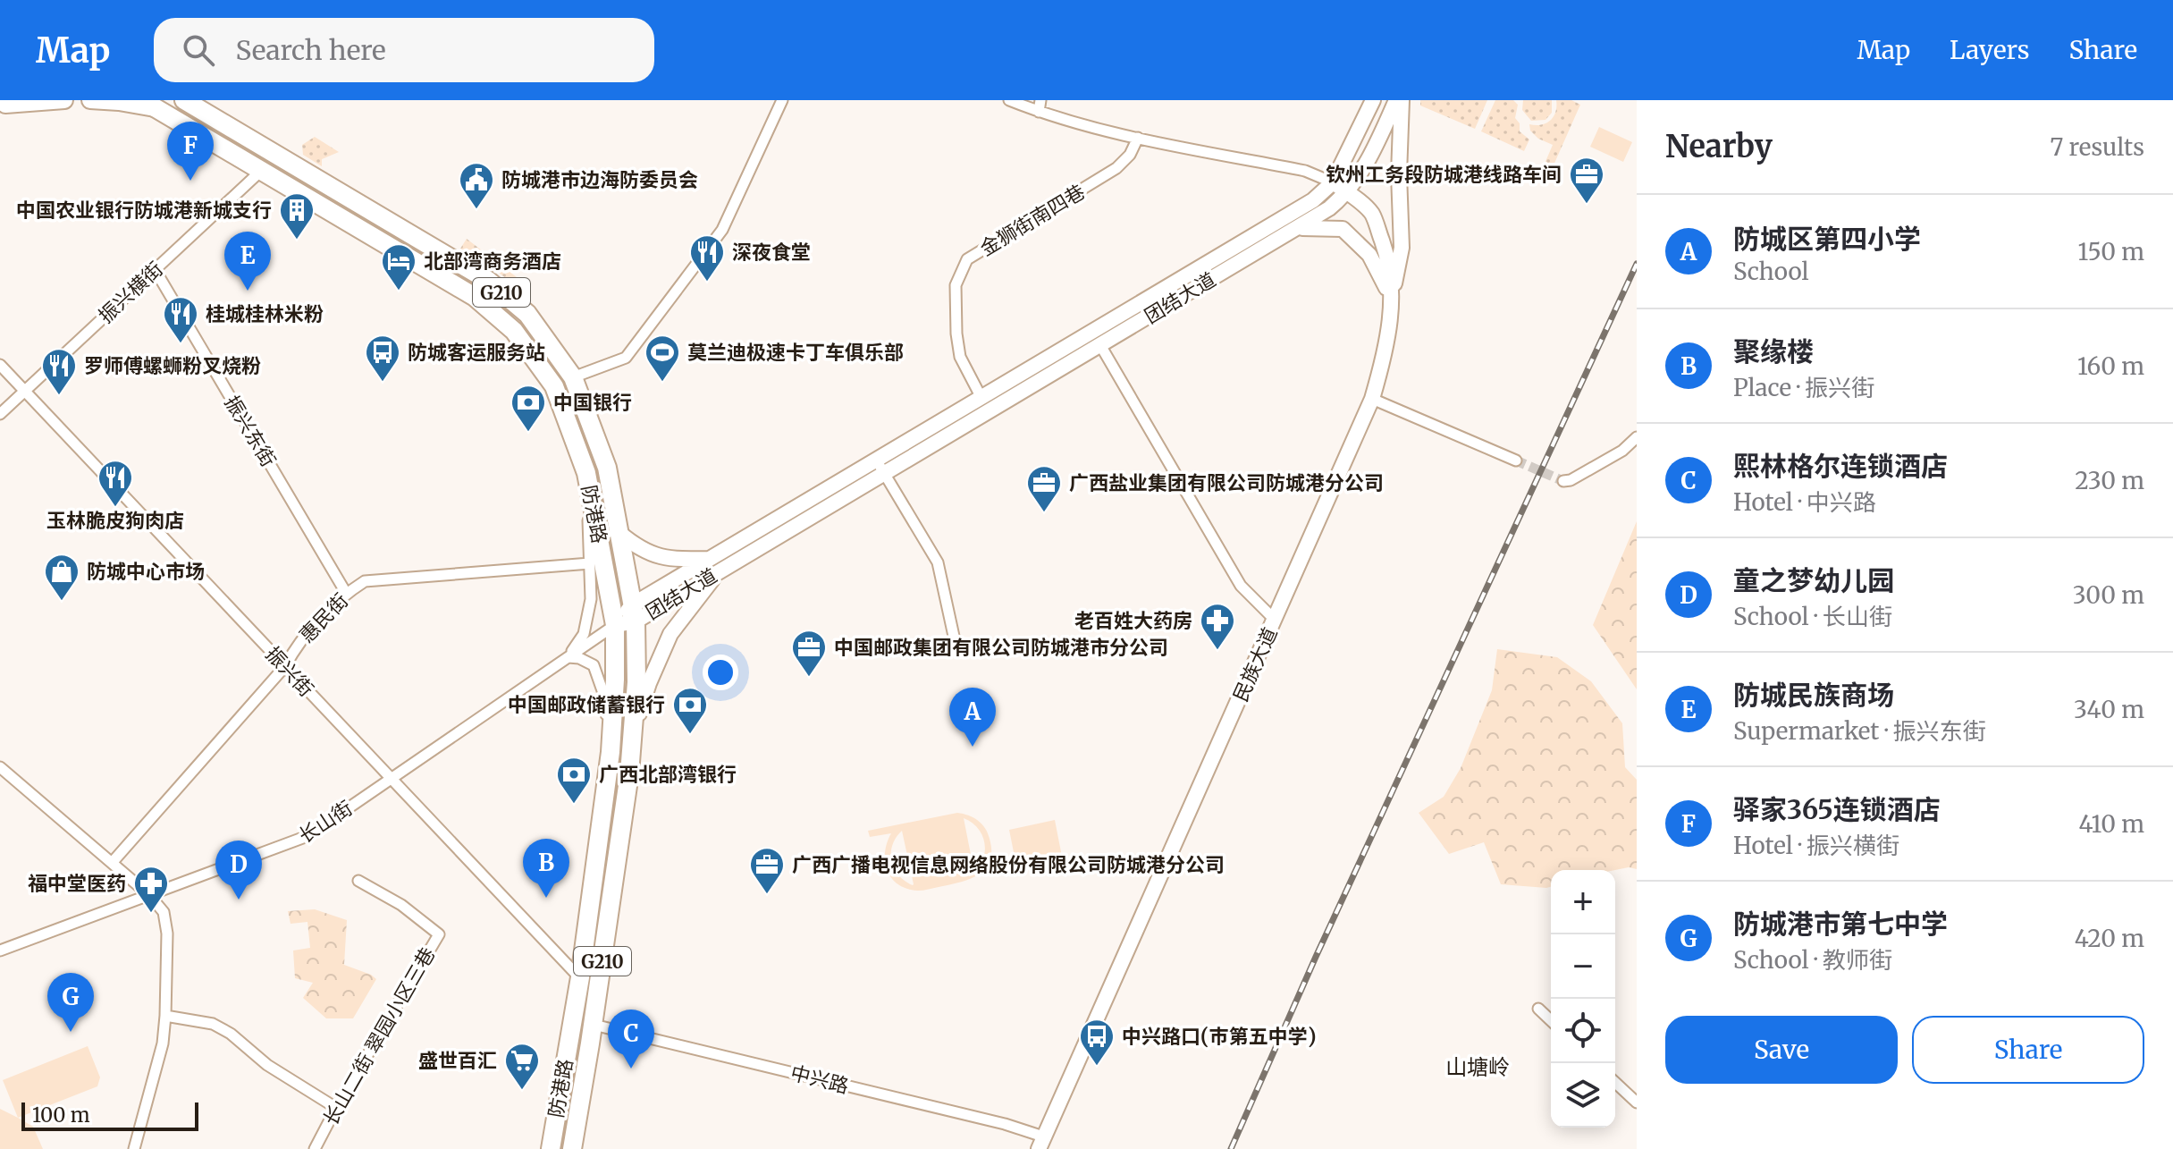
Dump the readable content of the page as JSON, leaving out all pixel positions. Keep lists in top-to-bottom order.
{
  "streets": {
    "highway": ["G210", "防港路"],
    "main road": ["团结大道", "民族大道"],
    "street": [
      "金狮街南四巷",
      "振兴横街",
      "振兴东街",
      "惠民街",
      "振兴街",
      "长山街",
      "长山二街 翠园小区三巷",
      "中兴路"
    ]
  },
  "crossings": [
    ["金狮街南四巷", "团结大道"],
    ["振兴横街", "振兴东街"],
    ["振兴横街", "防港路"],
    ["振兴横街", "振兴街"],
    ["团结大道", "防港路"],
    ["团结大道", "民族大道"],
    ["团结大道", "长山街"],
    ["振兴东街", "惠民街"],
    ["防港路", "振兴街"],
    ["防港路", "长山街"],
    ["防港路", "中兴路"],
    ["惠民街", "振兴街"],
    ["民族大道", "中兴路"],
    ["振兴街", "长山街"]
  ],
  "districts": ["山塘岭"],
  "places": {
    "office": [
      "钦州工务段防城港线路车间",
      "广西盐业集团有限公司防城港分公司",
      "中国邮政集团有限公司防城港市分公司",
      "广西广播电视信息网络股份有限公司防城港分公司"
    ],
    "public building": ["防城港市边海防委员会"],
    "building": ["中国农业银行防城港新城支行"],
    "restaurant": [
      "深夜食堂",
      "桂城桂林米粉",
      "罗师傅螺蛳粉叉烧粉",
      "玉林脆皮狗肉店"
    ],
    "hotel": ["北部湾商务酒店"],
    "bus stop": ["防城客运服务站", "中兴路口(巿第五中学)"],
    "sports": ["莫兰迪极速卡丁车俱乐部"],
    "bank": ["中国银行", "中国邮政储蓄银行", "广西北部湾银行"],
    "shop": ["防城中心市场"],
    "pharmacy": ["老百姓大药房", "福中堂医药"],
    "supermarket": ["盛世百汇"]
  },
  "scale_bar": "100 m",
  "page": {
    "header": "Map",
    "search": "Search here",
    "nav": ["Map", "Layers", "Share"],
    "heading": ["Nearby", "7 results"],
    "pins": [
      "F",
      "E",
      "A",
      "B",
      "D",
      "G",
      "C"
    ],
    "list": [
      {
        "mark": "A",
        "name": "防城区第四小学",
        "note": "School",
        "value": "150 m"
      },
      {
        "mark": "B",
        "name": "聚缘楼",
        "note": "Place · 振兴街",
        "value": "160 m"
      },
      {
        "mark": "C",
        "name": "熙林格尔连锁酒店",
        "note": "Hotel · 中兴路",
        "value": "230 m"
      },
      {
        "mark": "D",
        "name": "童之梦幼儿园",
        "note": "School · 长山街",
        "value": "300 m"
      },
      {
        "mark": "E",
        "name": "防城民族商场",
        "note": "Supermarket · 振兴东街",
        "value": "340 m"
      },
      {
        "mark": "F",
        "name": "驿家365连锁酒店",
        "note": "Hotel · 振兴横街",
        "value": "410 m"
      },
      {
        "mark": "G",
        "name": "防城港市第七中学",
        "note": "School · 教师街",
        "value": "420 m"
      }
    ],
    "map_buttons": ["+", "−"],
    "buttons": ["Save", "Share"],
    "scale": "100 m"
  }
}
